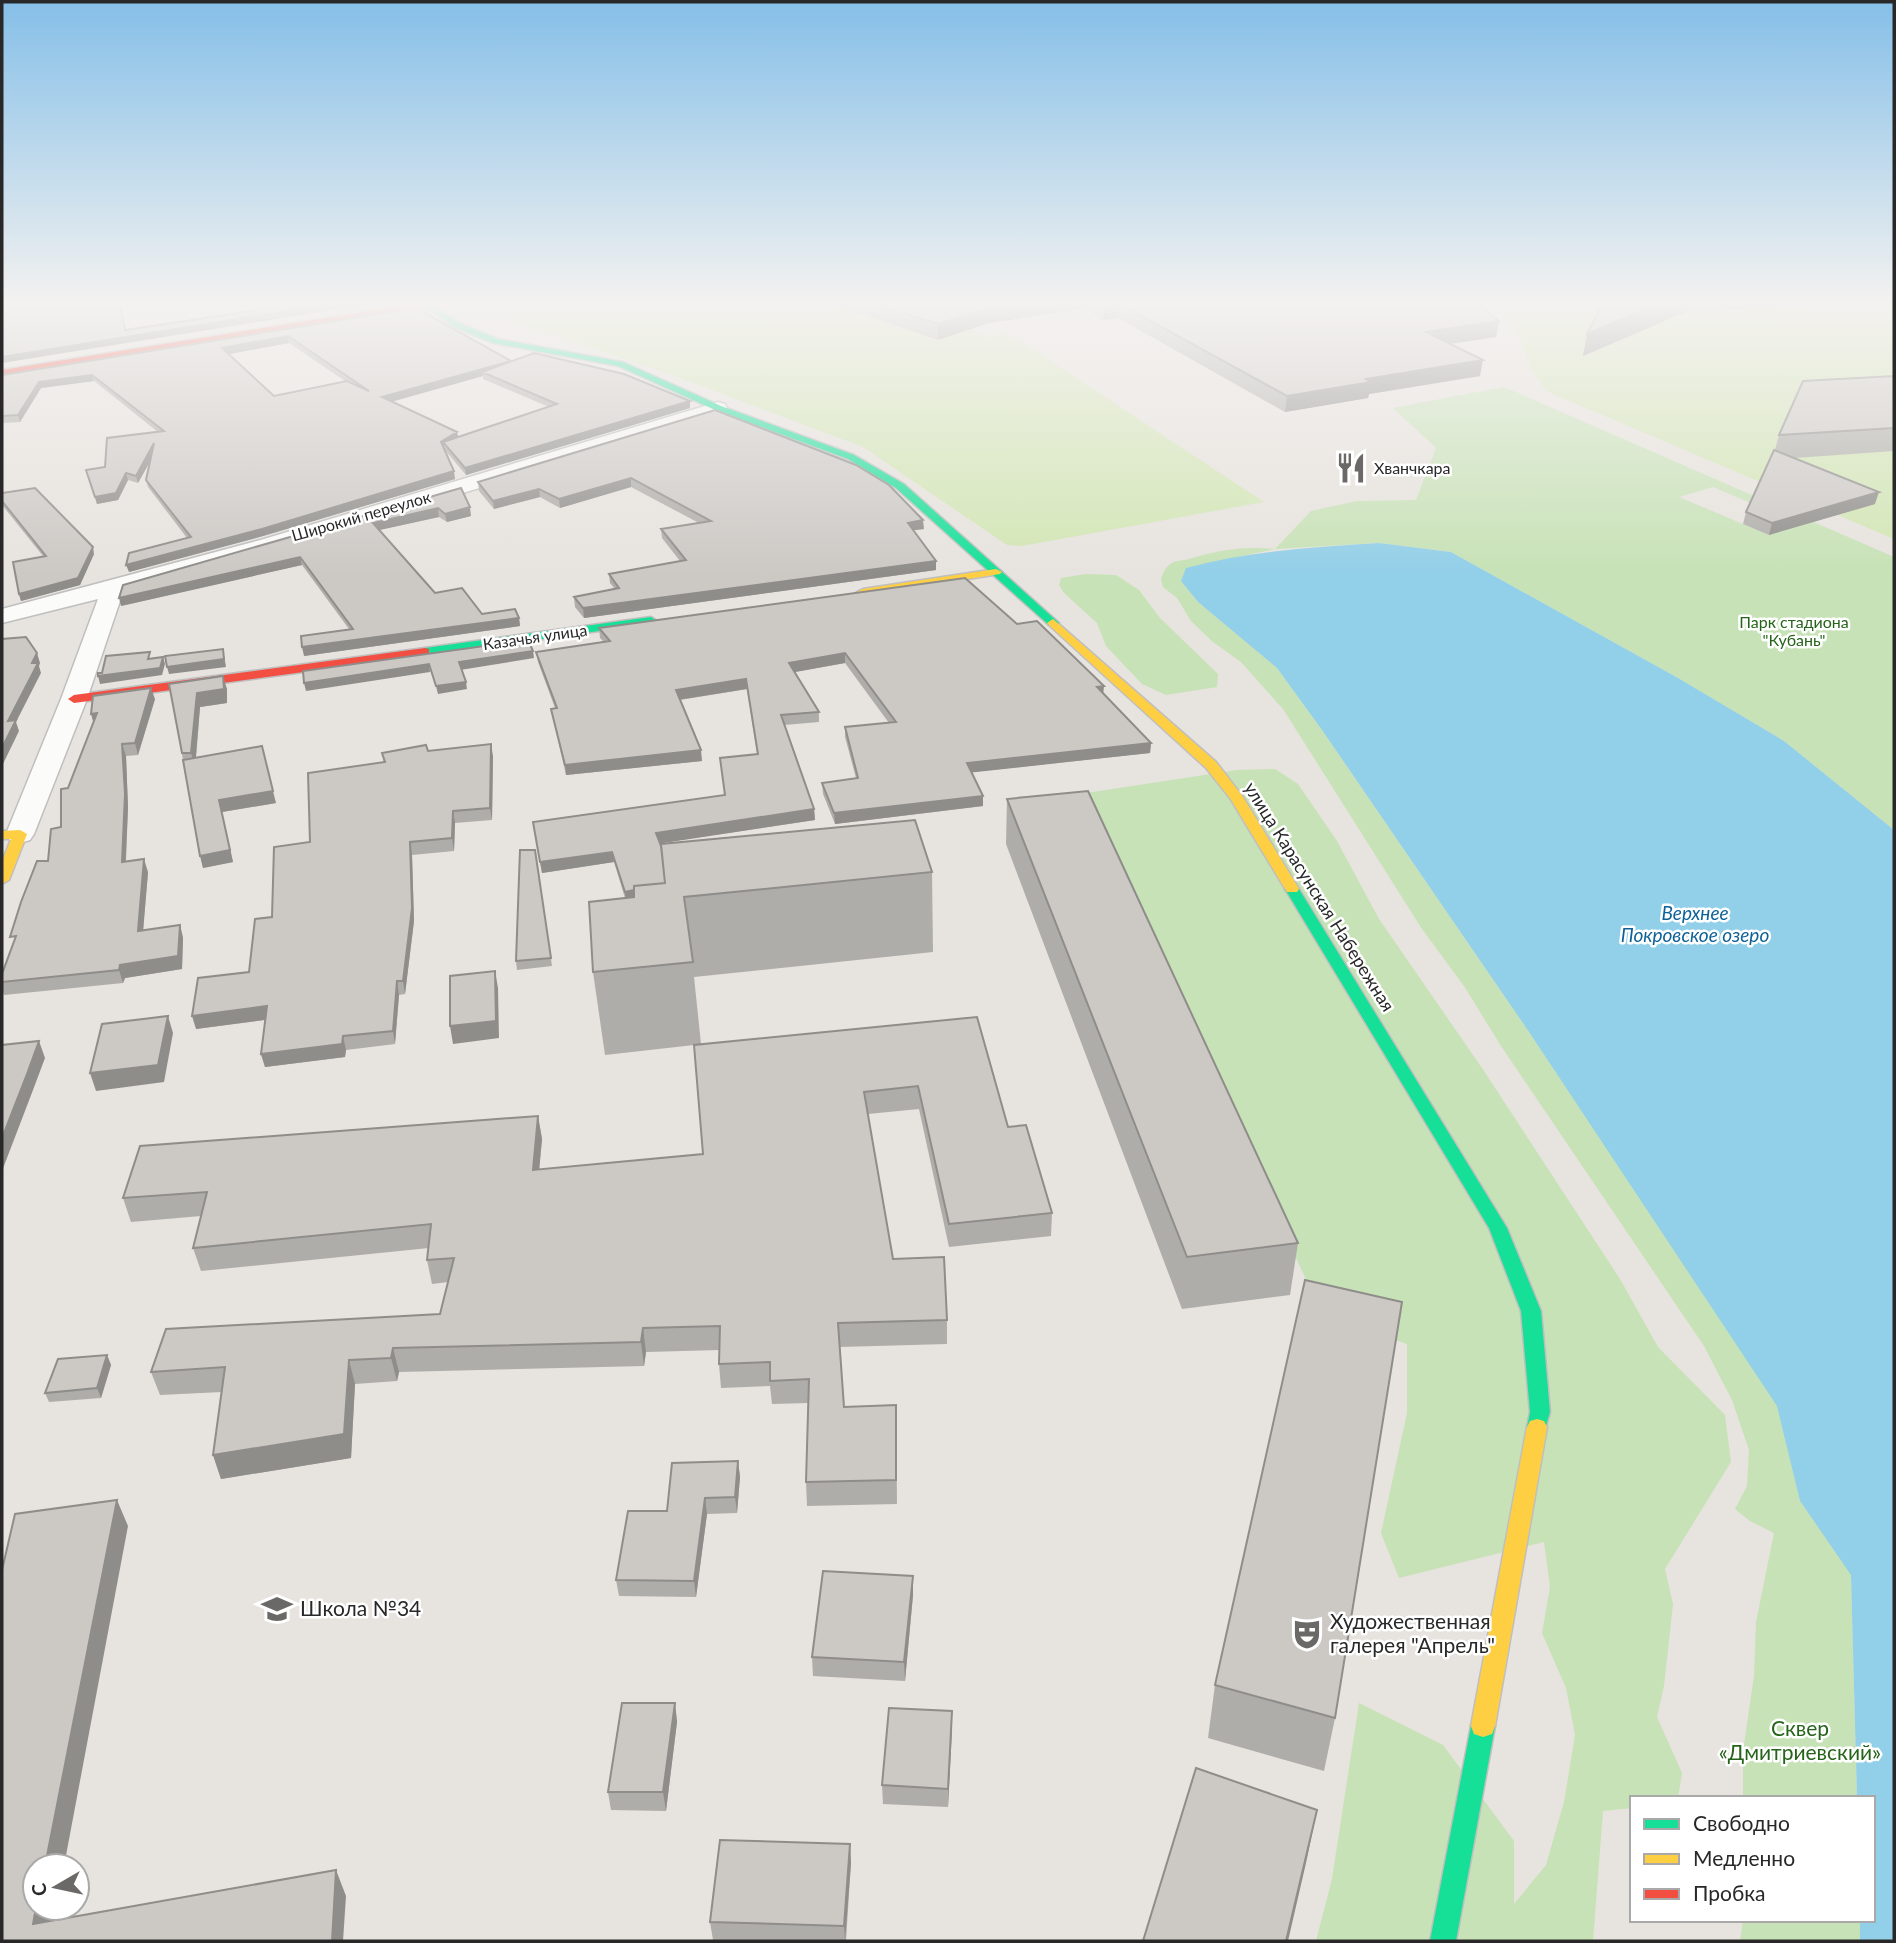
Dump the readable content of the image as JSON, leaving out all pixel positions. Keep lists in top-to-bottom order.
{
  "streets": {
    "street": ["Широкий переулок", "Казачья улица", "улица Карасунская Набережная"]
  },
  "crossings": [
    ["Широкий переулок", "улица Карасунская Набережная"]
  ],
  "water": ["Верхнее Покровское озеро"],
  "parks": ["Парк стадиона \"Кубань\"", "Сквер «Дмитриевский»"],
  "places": {
    "restaurant": ["Хванчкара"],
    "school or university": ["Школа №34"],
    "theatre": ["Художественная галерея \"Апрель\""]
  },
  "legend": ["Свободно", "Медленно", "Пробка"],
  "north": "left"
}
